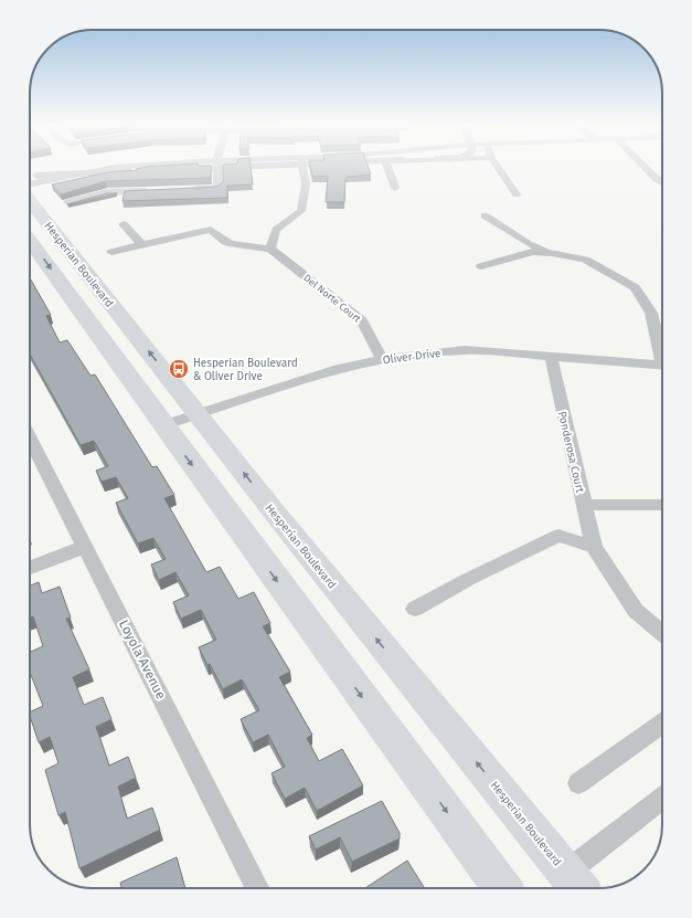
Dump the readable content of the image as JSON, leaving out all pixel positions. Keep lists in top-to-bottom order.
{
  "streets": {
    "main road": ["Hesperian Boulevard"],
    "street": [
      "Del Norte Court",
      "Oliver Drive",
      "Ponderosa Court",
      "Loyola Avenue"
    ]
  },
  "crossings": [
    ["Hesperian Boulevard", "Oliver Drive"],
    ["Del Norte Court", "Oliver Drive"],
    ["Oliver Drive", "Ponderosa Court"]
  ],
  "places": {
    "bus stop": ["Hesperian Boulevard & Oliver Drive"]
  }
}
